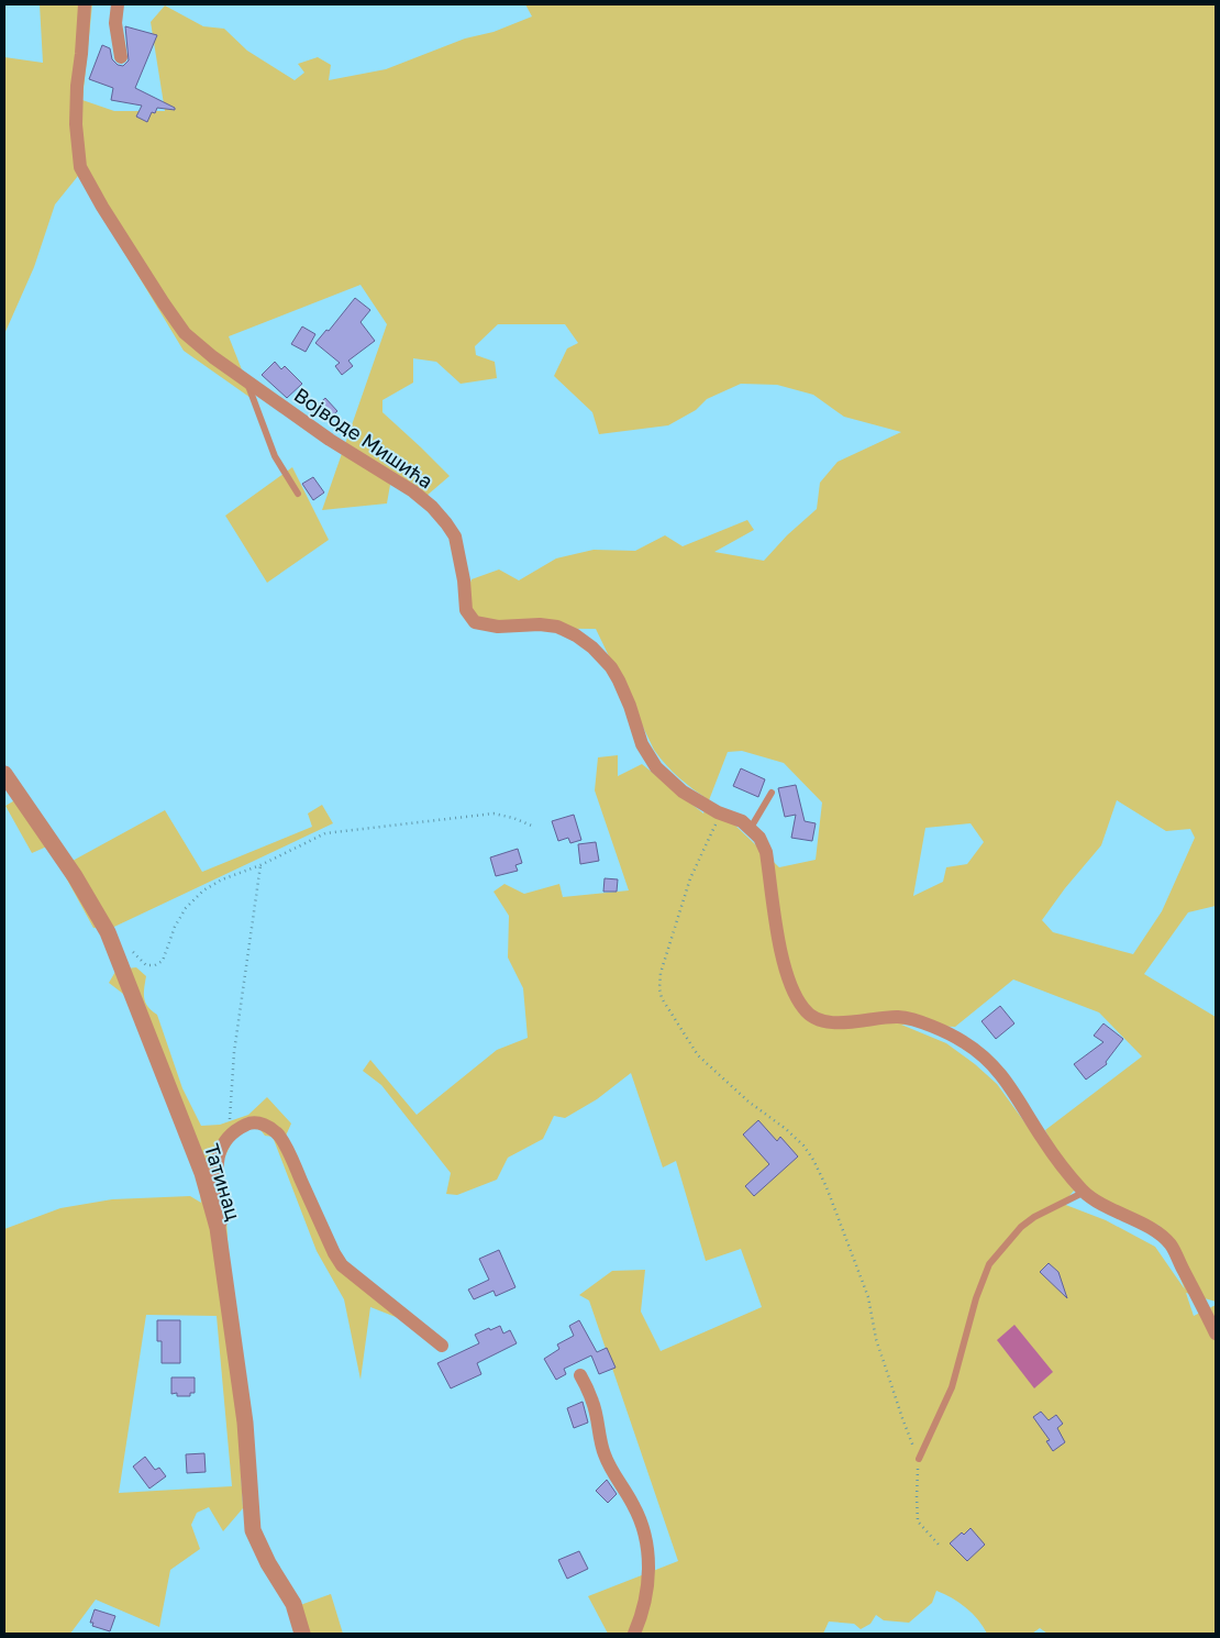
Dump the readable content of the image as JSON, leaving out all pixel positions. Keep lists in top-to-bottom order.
{
  "streets": {
    "street": ["Војводе Мишића", "Татинац"]
  }
}
